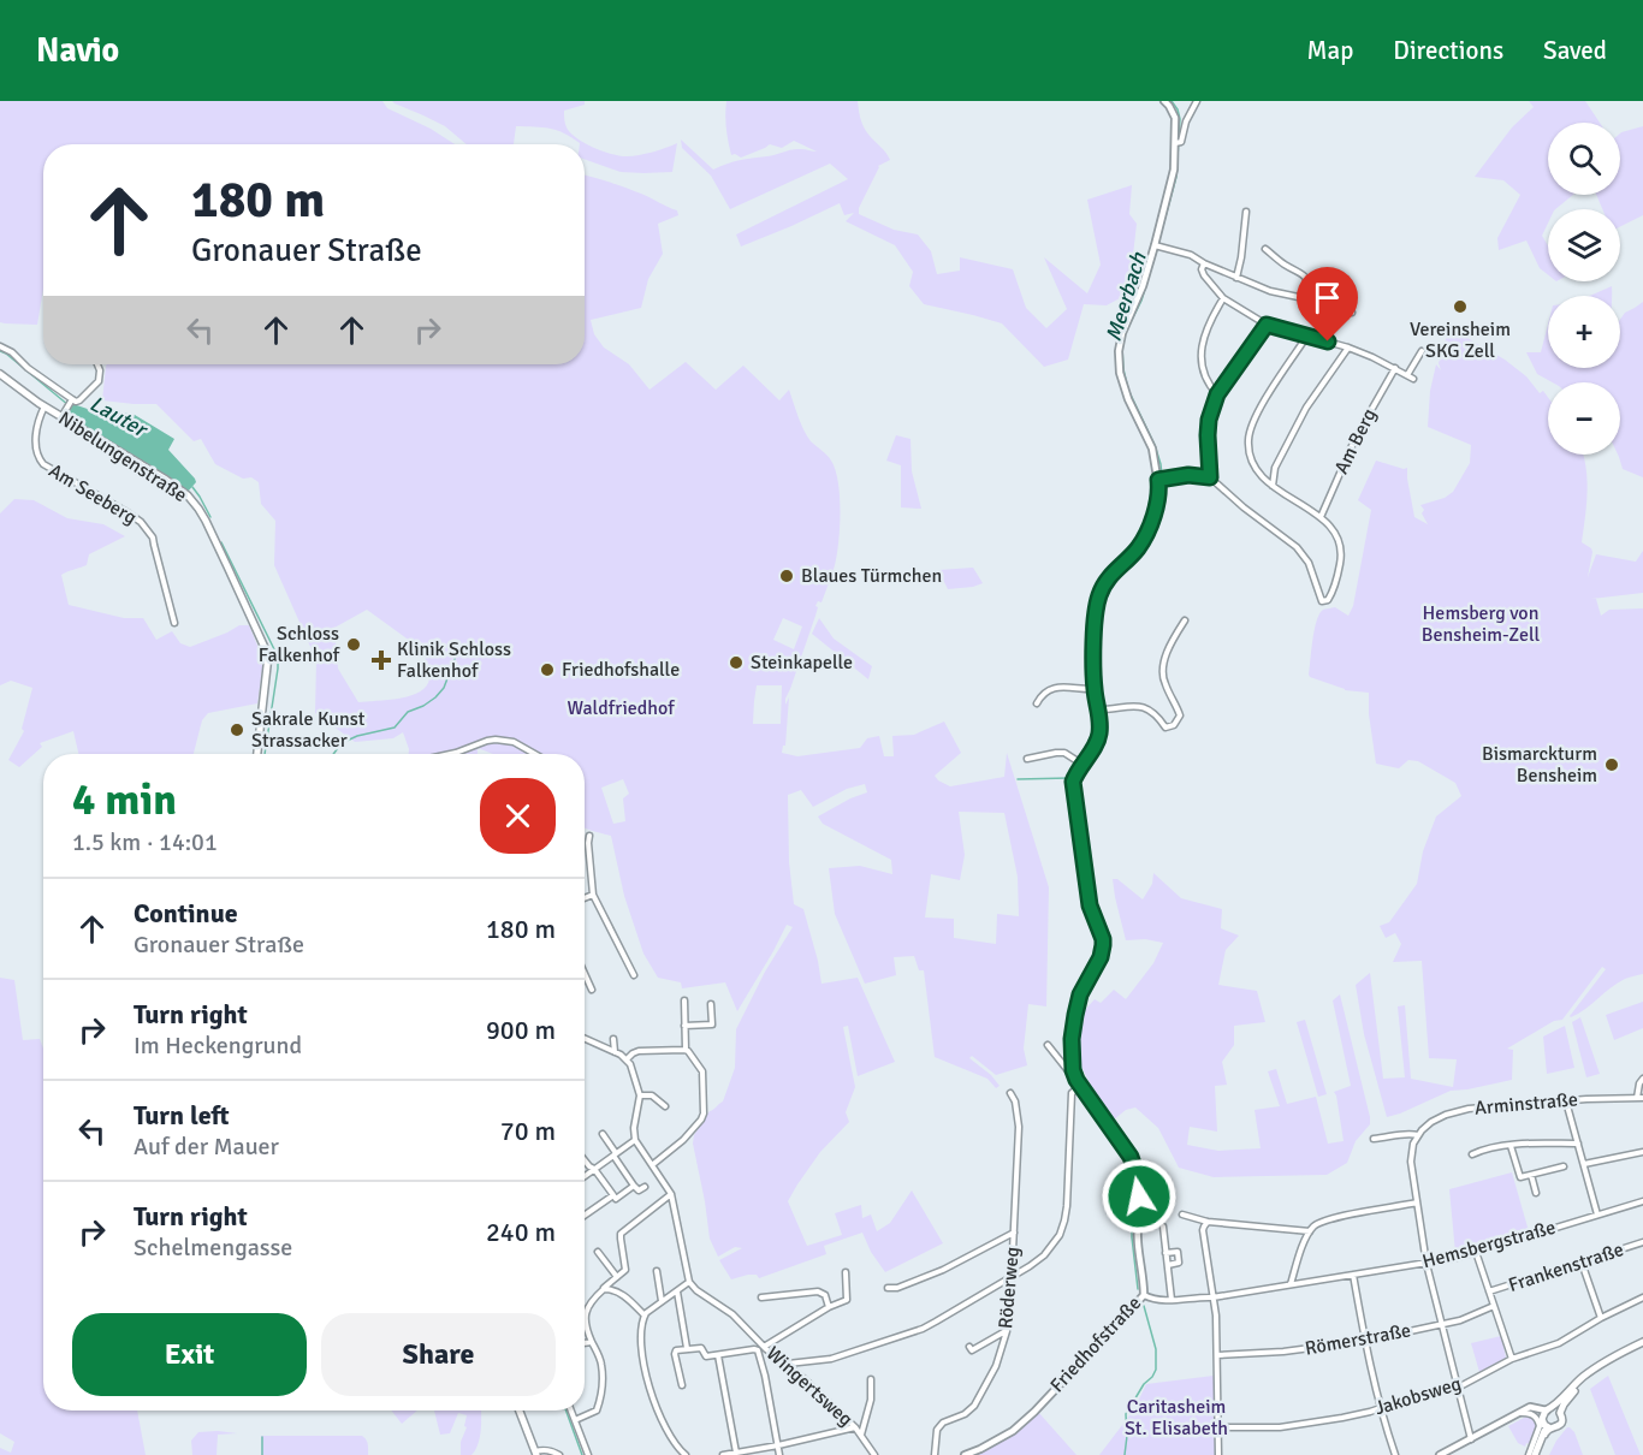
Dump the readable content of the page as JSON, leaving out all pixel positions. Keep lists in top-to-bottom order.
{
  "streets": {
    "main road": ["Nibelungenstraße"],
    "street": [
      "Am Berg",
      "Am Seeberg",
      "Arminstraße",
      "Hemsbergstraße",
      "Frankenstraße",
      "Röderweg",
      "Römerstraße",
      "Friedhofstraße",
      "Wingertsweg",
      "Jakobsweg"
    ]
  },
  "crossings": [
    ["Nibelungenstraße", "Am Seeberg"],
    ["Hemsbergstraße", "Friedhofstraße"]
  ],
  "water": ["Meerbach", "Lauter"],
  "parks": ["Hemsberg von Bensheim-Zell", "Waldfriedhof", "Caritasheim St. Elisabeth"],
  "places": {
    "other": [
      "Vereinsheim SKG Zell",
      "Blaues Türmchen",
      "Schloss Falkenhof",
      "Steinkapelle",
      "Friedhofshalle",
      "Sakrale Kunst Strassacker",
      "Bismarckturm Bensheim"
    ],
    "health": ["Klinik Schloss Falkenhof"]
  },
  "page": {
    "header": "Navio",
    "nav": ["Map", "Directions", "Saved"],
    "map_buttons": ["+", "−"],
    "turn": ["180 m", "Gronauer Straße"],
    "heading": ["4 min", "1.5 km · 14:01"],
    "list": [
      {
        "name": "Continue",
        "note": "Gronauer Straße",
        "value": "180 m"
      },
      {
        "name": "Turn right",
        "note": "Im Heckengrund",
        "value": "900 m"
      },
      {
        "name": "Turn left",
        "note": "Auf der Mauer",
        "value": "70 m"
      },
      {
        "name": "Turn right",
        "note": "Schelmengasse",
        "value": "240 m"
      }
    ],
    "buttons": ["Exit", "Share"]
  }
}
